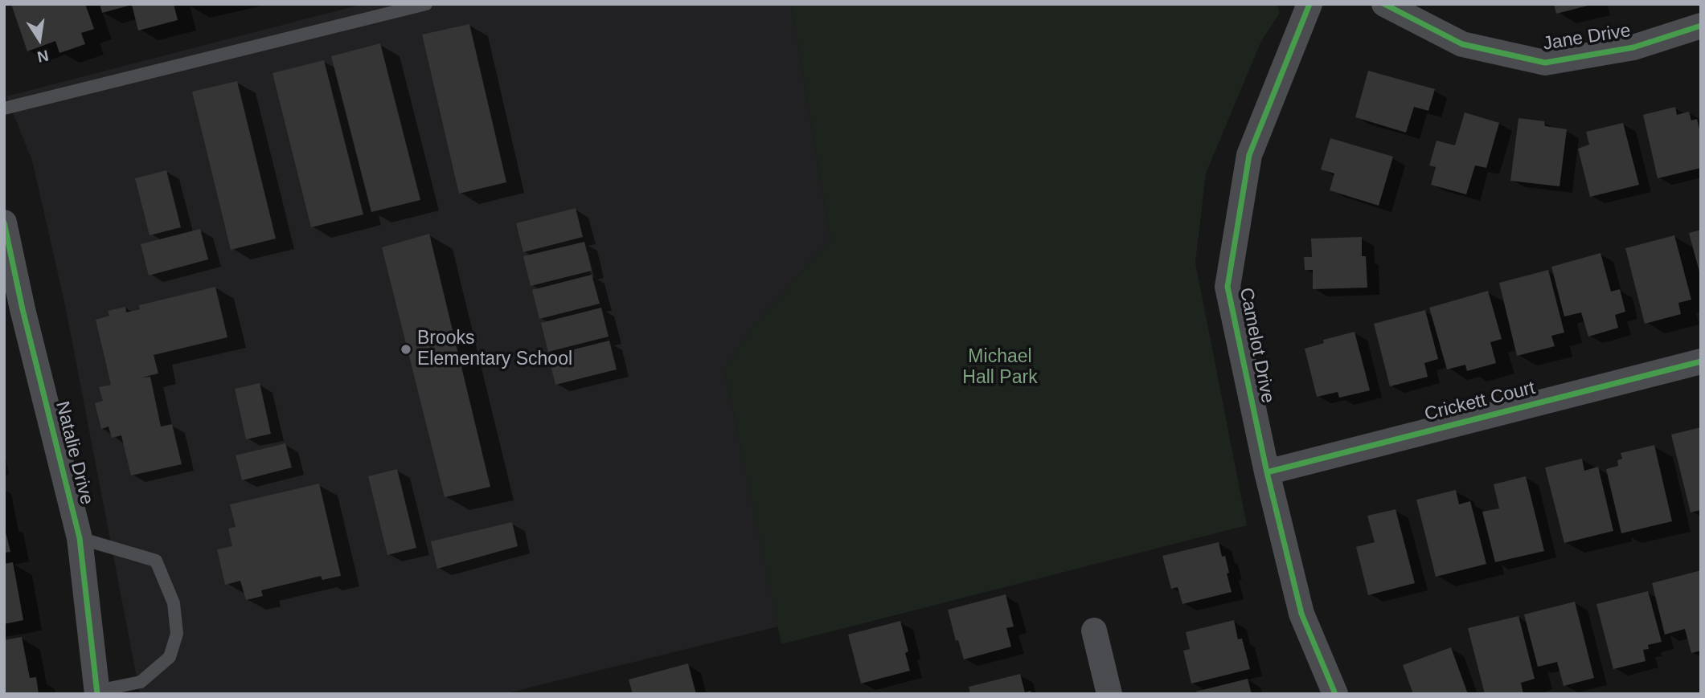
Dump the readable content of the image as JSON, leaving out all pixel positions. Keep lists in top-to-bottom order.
{
  "streets": {
    "street": [
      "Jane Drive",
      "Camelot Drive",
      "Crickett Court",
      "Natalie Drive"
    ]
  },
  "crossings": [
    ["Camelot Drive", "Crickett Court"]
  ],
  "parks": ["Michael Hall Park"],
  "places": ["Brooks Elementary School"],
  "north": "bottom"
}
